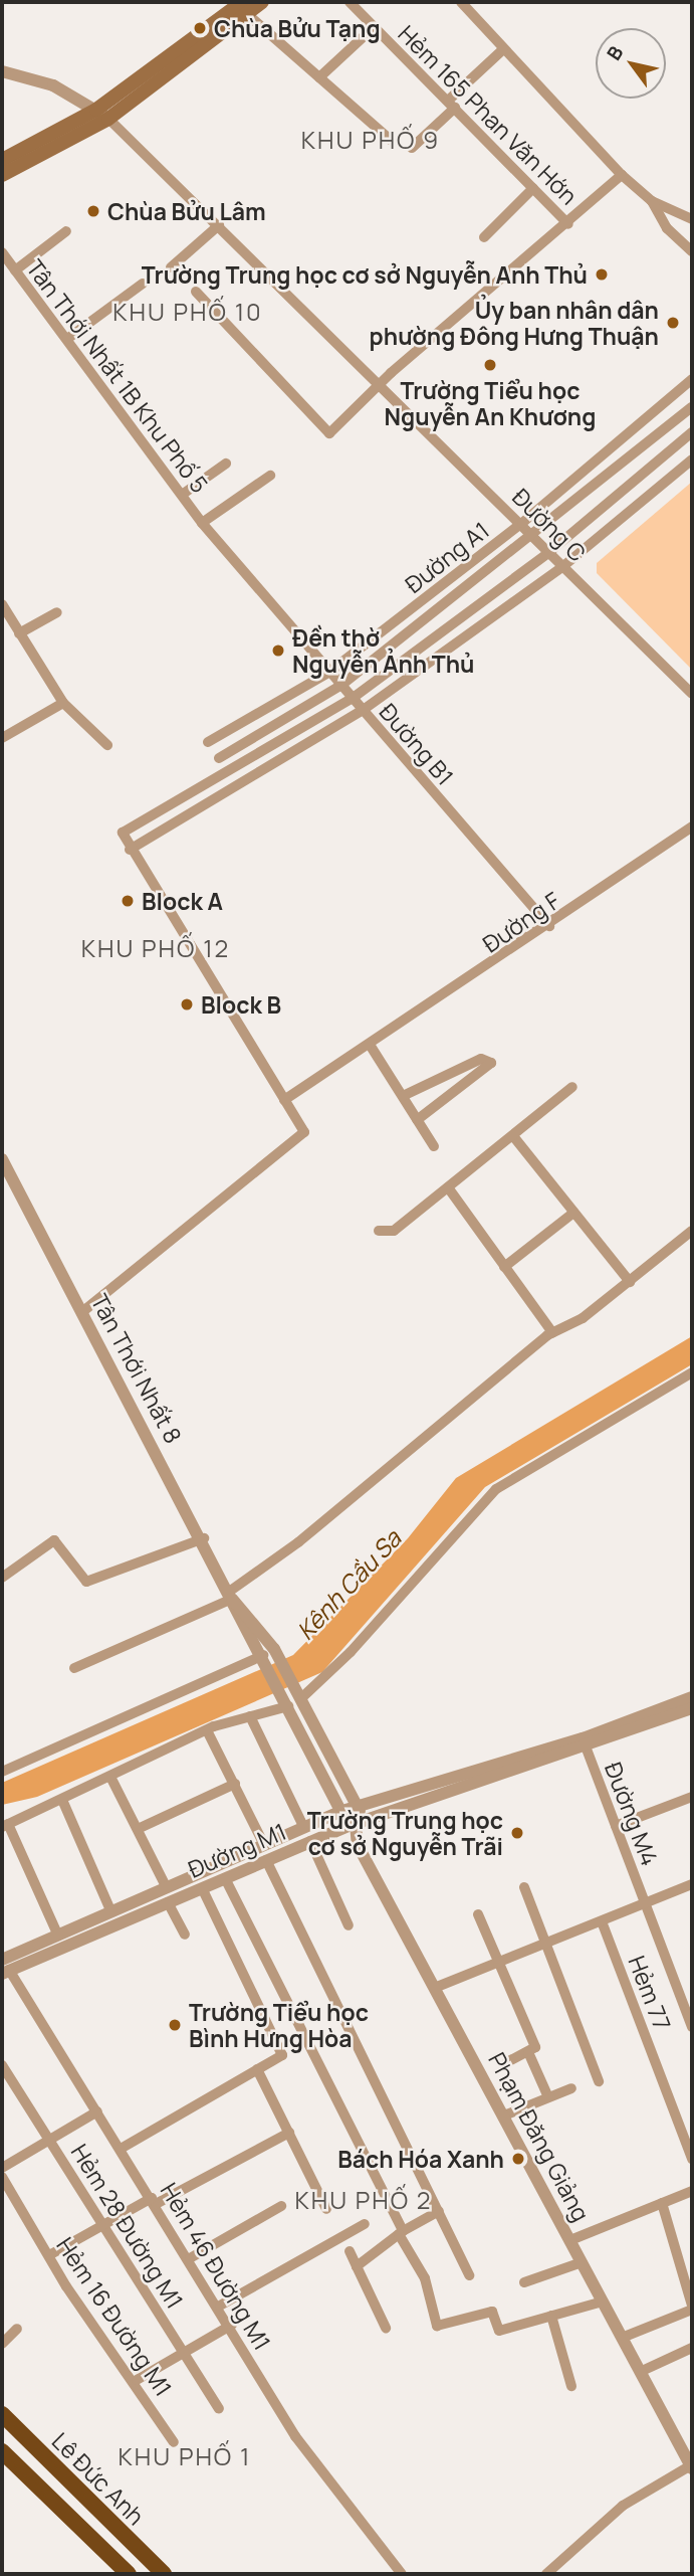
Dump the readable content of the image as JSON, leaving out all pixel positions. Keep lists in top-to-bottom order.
{
  "streets": {
    "highway": ["Lê Đức Anh"],
    "street": [
      "Hẻm 165 Phan Văn Hớn",
      "Tân Thới Nhất 1B Khu Phố 5",
      "Đường C",
      "Đường A1",
      "Đường B1",
      "Đường F",
      "Tân Thới Nhất 8",
      "Đường M4",
      "Đường M1",
      "Hẻm 77",
      "Phạm Đăng Giảng",
      "Hẻm 28 Đường M1",
      "Hẻm 46 Đường M1",
      "Hẻm 16 Đường M1"
    ]
  },
  "crossings": [
    ["Tân Thới Nhất 1B Khu Phố 5", "Đường B1"],
    ["Đường C", "Đường A1"],
    ["Đường A1", "Đường B1"],
    ["Đường B1", "Đường F"],
    ["Tân Thới Nhất 8", "Phạm Đăng Giảng"],
    ["Đường M4", "Đường M1"],
    ["Đường M1", "Phạm Đăng Giảng"],
    ["Đường M1", "Hẻm 46 Đường M1"]
  ],
  "districts": [
    "KHU PHỐ 9",
    "KHU PHỐ 10",
    "KHU PHỐ 12",
    "KHU PHỐ 2",
    "KHU PHỐ 1"
  ],
  "water": ["Kênh Cầu Sa"],
  "places": [
    "Chùa Bửu Tạng",
    "Chùa Bửu Lâm",
    "Trường Trung học cơ sở Nguyễn Anh Thủ",
    "Ủy ban nhân dân phường Đông Hưng Thuận",
    "Trường Tiểu học Nguyễn An Khương",
    "Đền thờ Nguyễn Ảnh Thủ",
    "Block A",
    "Block B",
    "Trường Trung học cơ sở Nguyễn Trãi",
    "Trường Tiểu học Bình Hưng Hòa",
    "Bách Hóa Xanh"
  ],
  "north": "top left"
}
